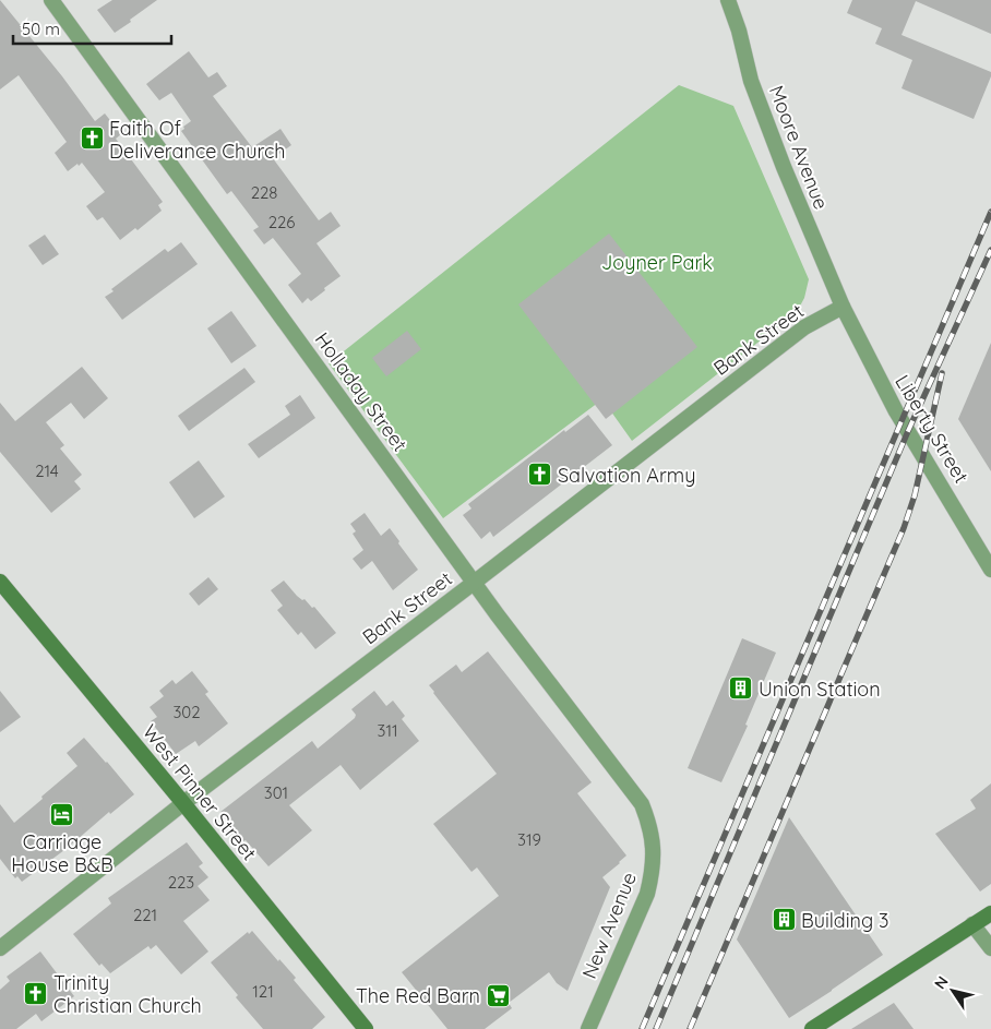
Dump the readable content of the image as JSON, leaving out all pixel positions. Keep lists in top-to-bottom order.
{
  "streets": {
    "main road": ["West Pinner Street"],
    "street": [
      "Moore Avenue",
      "Bank Street",
      "Holladay Street",
      "Liberty Street",
      "New Avenue"
    ]
  },
  "crossings": [
    ["Moore Avenue", "Bank Street"],
    ["Moore Avenue", "Liberty Street"],
    ["Bank Street", "Holladay Street"],
    ["Bank Street", "Liberty Street"],
    ["Bank Street", "West Pinner Street"],
    ["Holladay Street", "New Avenue"]
  ],
  "parks": ["Joyner Park"],
  "places": {
    "church": ["Faith Of Deliverance Church", "Salvation Army", "Trinity Christian Church"],
    "building": ["Union Station", "Building 3"],
    "hotel": ["Carriage House B&B"],
    "supermarket": ["The Red Barn"]
  },
  "house_numbers": [
    "228",
    "226",
    "214",
    "302",
    "311",
    "301",
    "319",
    "223",
    "221",
    "121"
  ],
  "scale_bar": "50 m",
  "north": "top left"
}
